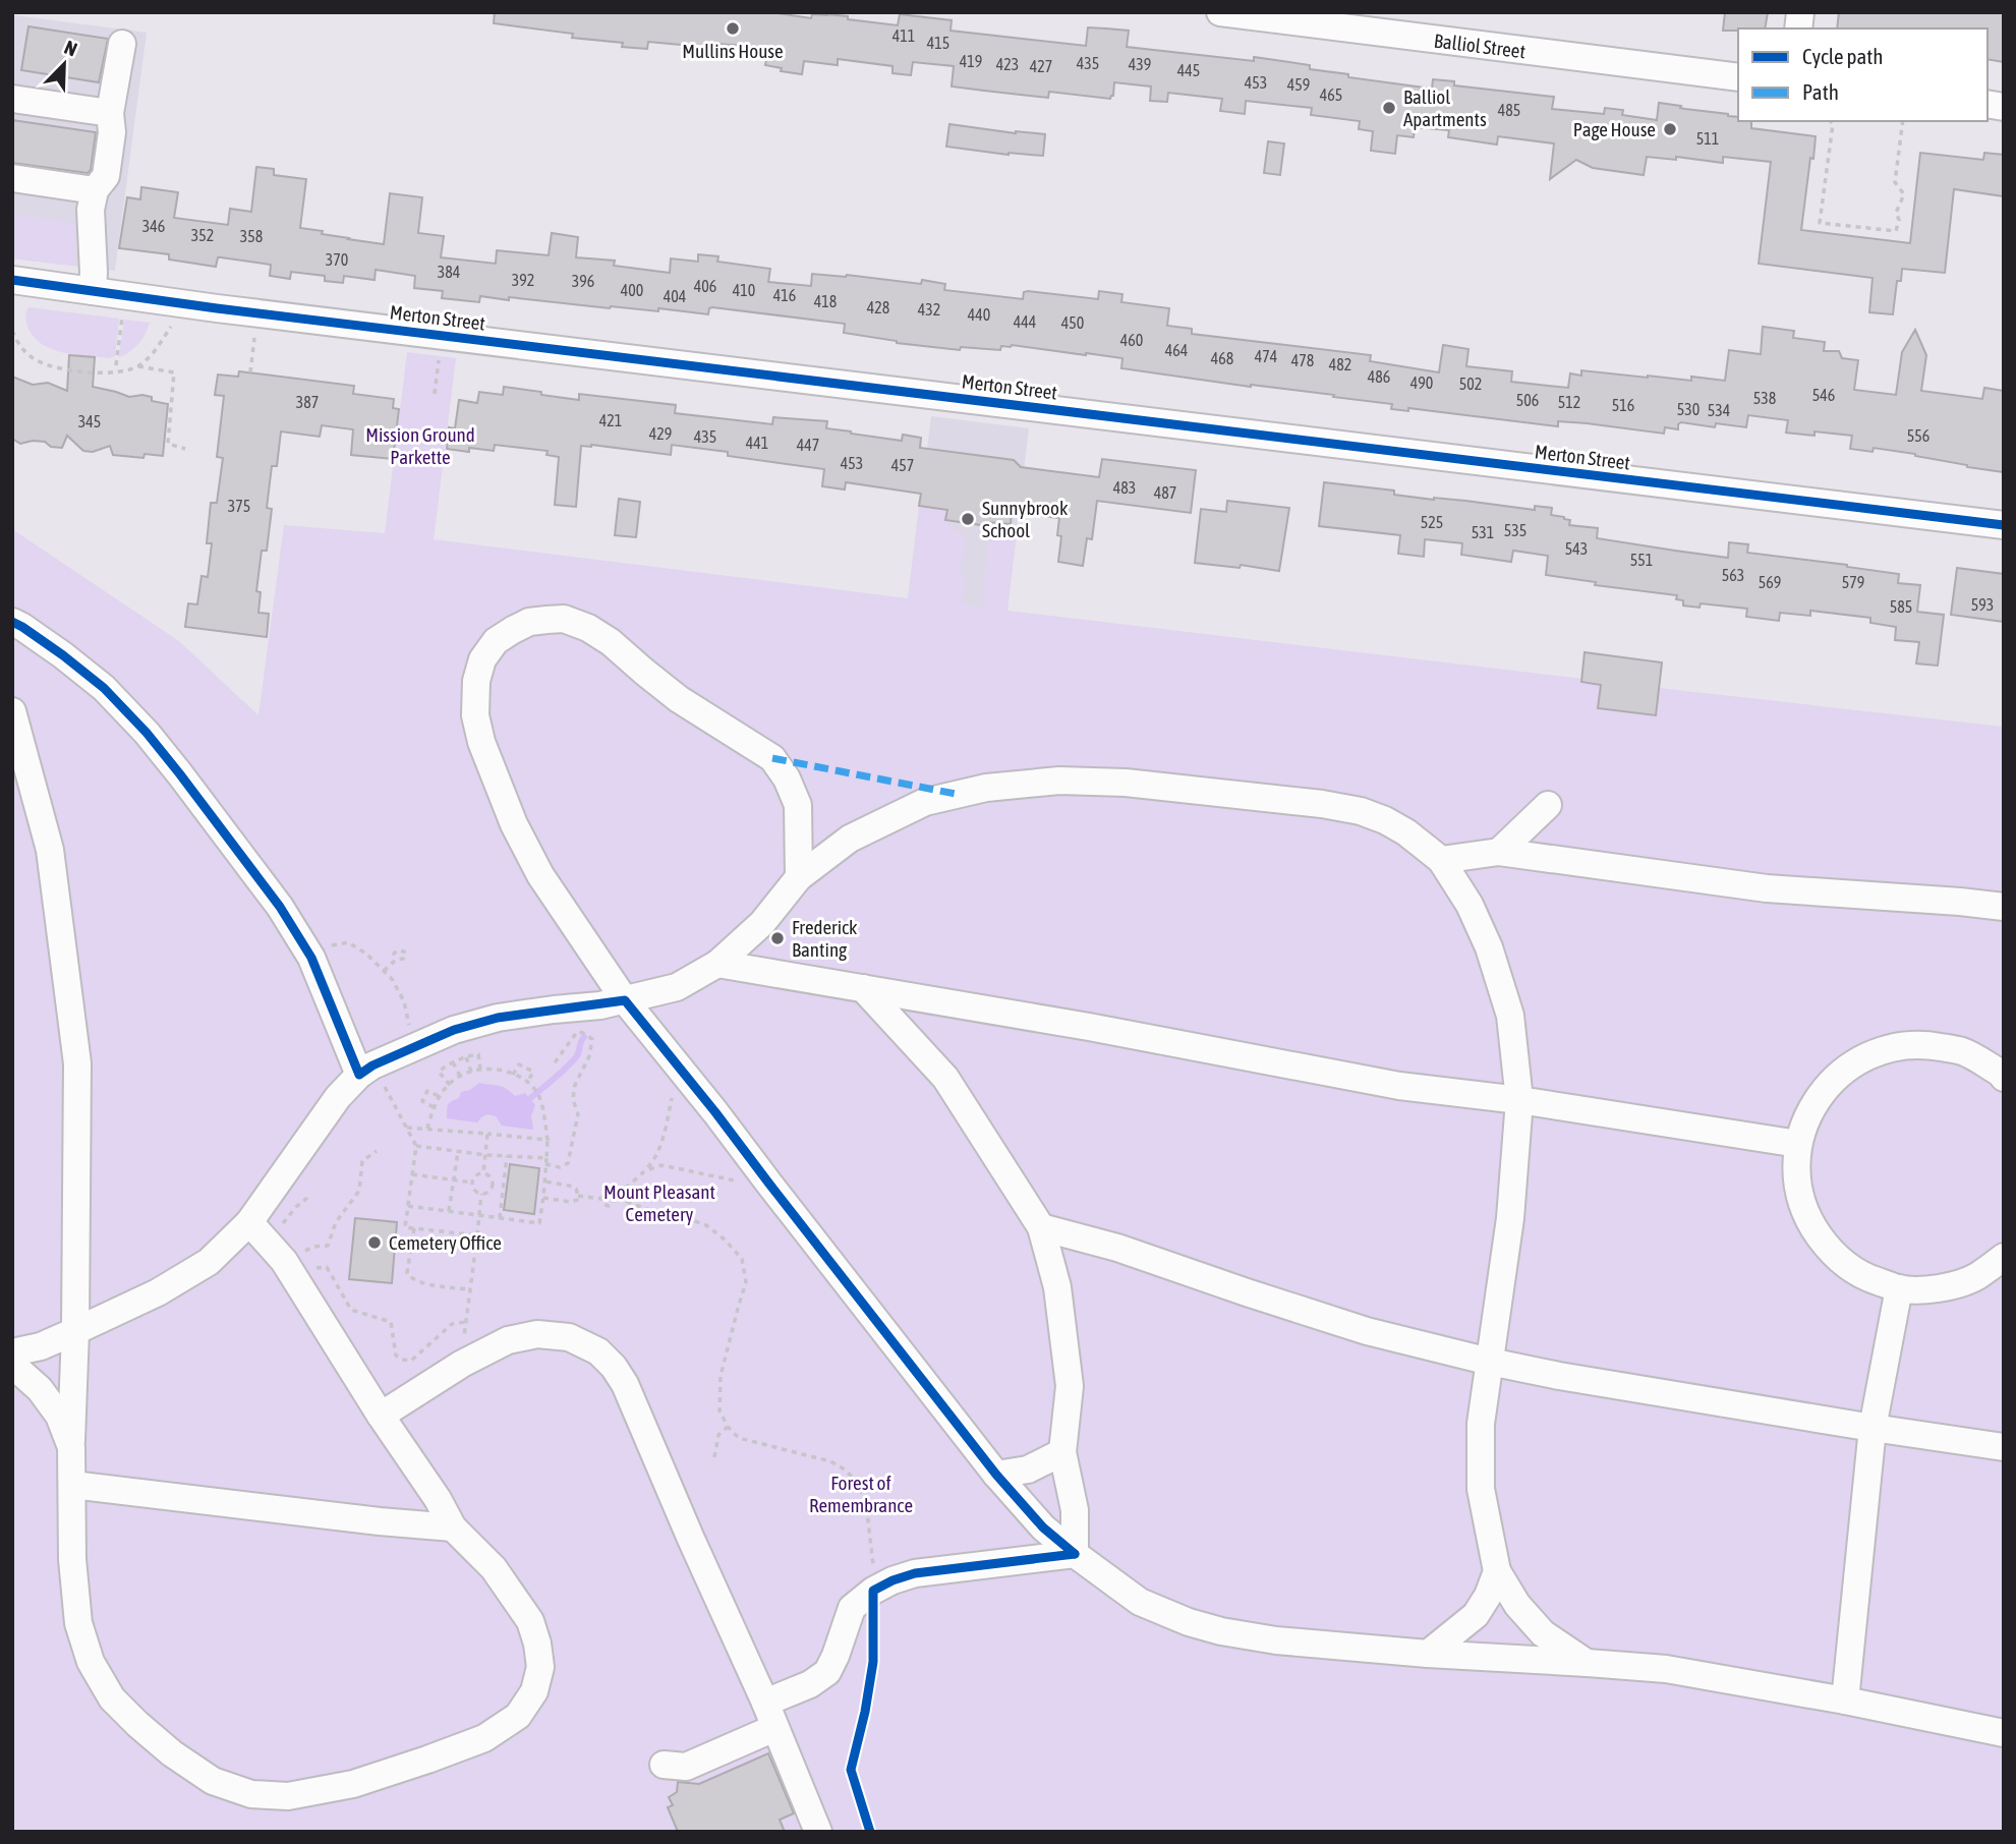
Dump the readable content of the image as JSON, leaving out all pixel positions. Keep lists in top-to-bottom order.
{
  "streets": {
    "street": ["Balliol Street", "Merton Street"]
  },
  "parks": ["Mission Ground Parkette", "Mount Pleasant Cemetery", "Forest of Remembrance"],
  "places": [
    "Mullins House",
    "Balliol Apartments",
    "Page House",
    "Sunnybrook School",
    "Frederick Banting",
    "Cemetery Office"
  ],
  "house_numbers": [
    "411",
    "415",
    "419",
    "435",
    "423",
    "439",
    "427",
    "445",
    "453",
    "459",
    "465",
    "485",
    "511",
    "346",
    "352",
    "358",
    "370",
    "384",
    "392",
    "396",
    "406",
    "400",
    "410",
    "416",
    "404",
    "418",
    "428",
    "432",
    "440",
    "444",
    "450",
    "460",
    "464",
    "474",
    "468",
    "478",
    "482",
    "486",
    "490",
    "502",
    "546",
    "538",
    "506",
    "387",
    "512",
    "516",
    "530",
    "534",
    "421",
    "345",
    "429",
    "556",
    "435",
    "441",
    "447",
    "453",
    "457",
    "483",
    "487",
    "375",
    "525",
    "535",
    "531",
    "543",
    "551",
    "563",
    "569",
    "579",
    "593",
    "585"
  ],
  "legend": ["Cycle path", "Path"],
  "north": "top right"
}
